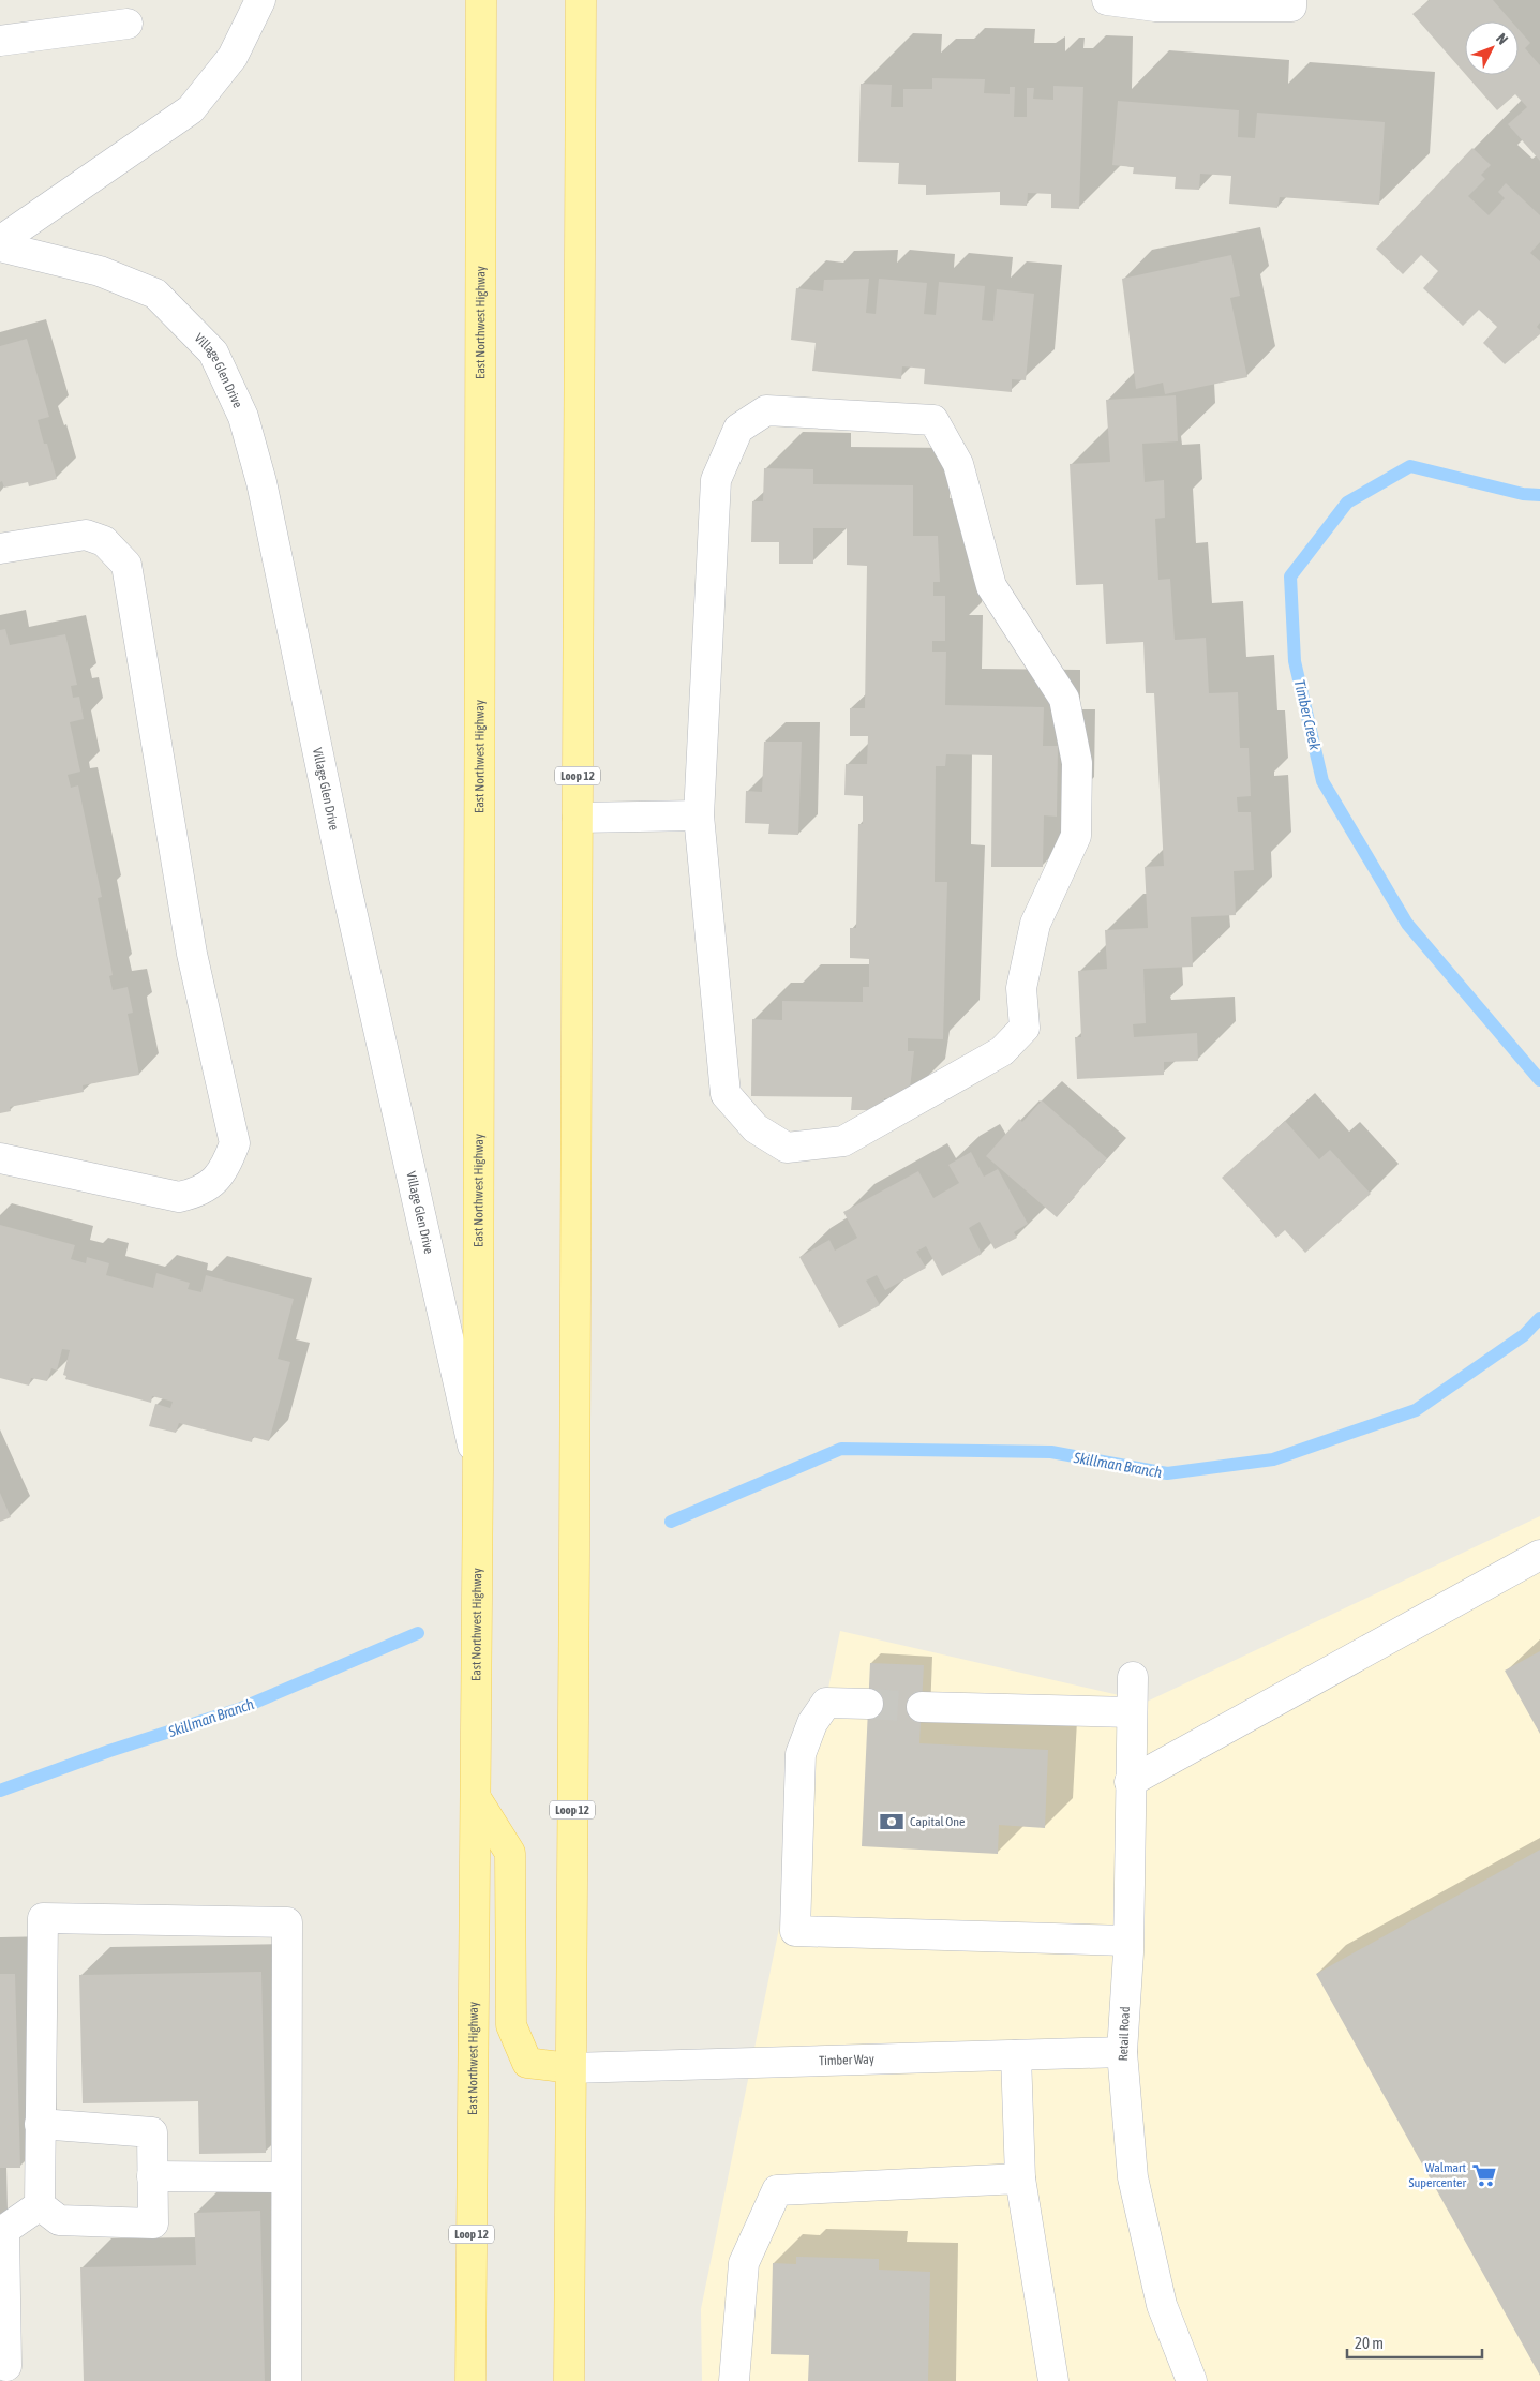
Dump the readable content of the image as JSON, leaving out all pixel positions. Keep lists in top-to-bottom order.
{
  "streets": {
    "main road": ["East Northwest Highway", "Loop 12"],
    "street": ["Village Glen Drive", "Retail Road", "Timber Way"]
  },
  "crossings": [
    ["East Northwest Highway", "Village Glen Drive"],
    ["Loop 12", "Timber Way"],
    ["Retail Road", "Timber Way"]
  ],
  "water": ["Timber Creek", "Skillman Branch"],
  "places": {
    "bank": ["Capital One"],
    "supermarket": ["Walmart Supercenter"]
  },
  "scale_bar": "20 m",
  "north": "top right"
}
